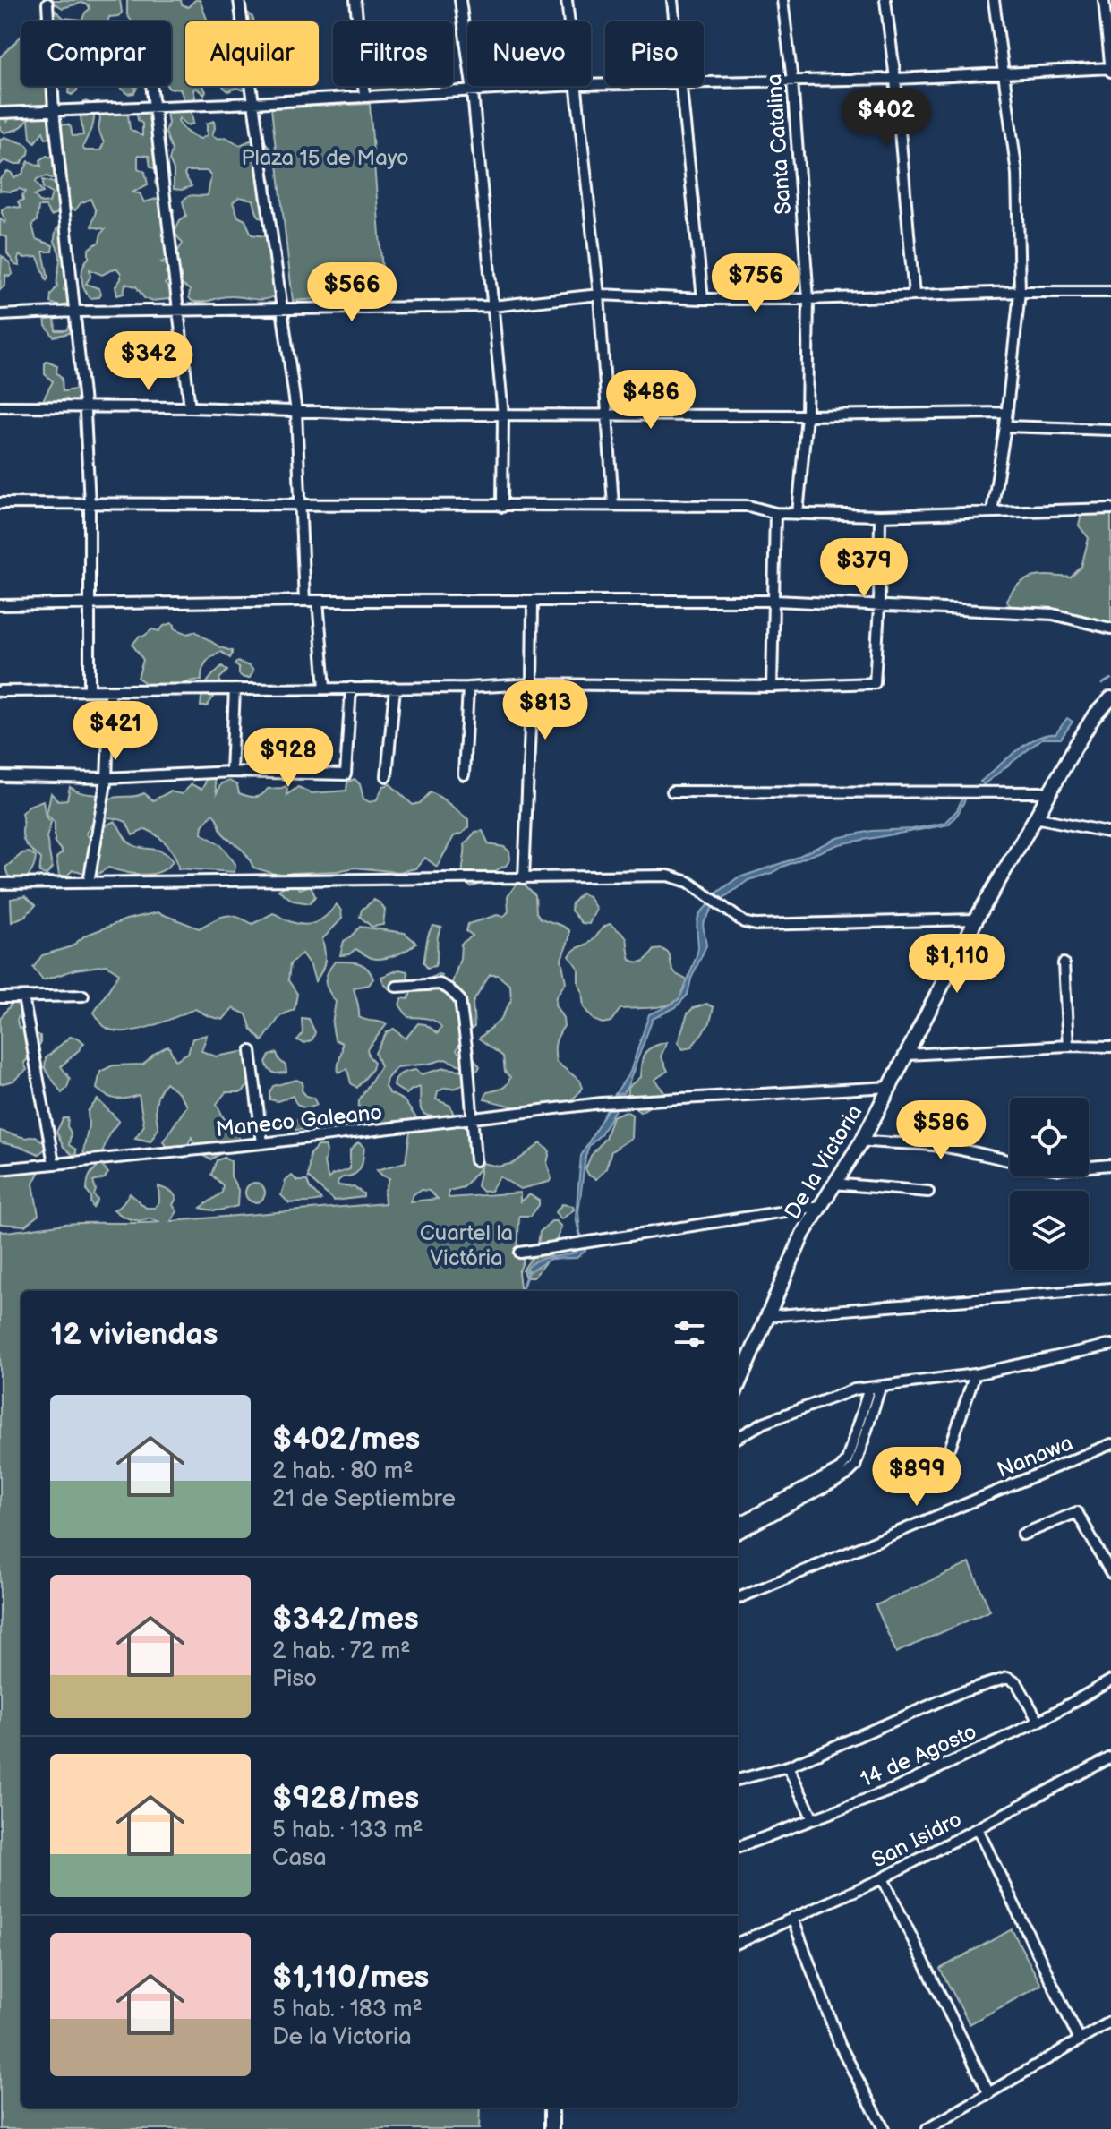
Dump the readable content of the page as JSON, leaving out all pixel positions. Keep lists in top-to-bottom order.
{
  "streets": {
    "main road": ["De la Victoria"],
    "street": [
      "Santa Catalina",
      "Maneco Galeano",
      "Nanawa",
      "14 de Agosto",
      "San Isidro"
    ]
  },
  "crossings": [
    ["Maneco Galeano", "De la Victoria"]
  ],
  "parks": ["Plaza 15 de Mayo", "Cuartel la Victória"],
  "page": {
    "chip": [
      "Comprar",
      "Alquilar",
      "Filtros",
      "Nuevo",
      "Piso"
    ],
    "price": [
      "$402",
      "$756",
      "$566",
      "$342",
      "$486",
      "$379",
      "$813",
      "$421",
      "$928",
      "$1,110",
      "$586",
      "$899"
    ],
    "heading": "12 viviendas",
    "list": [
      {
        "name": "$402/mes",
        "note": "2 hab. · 80 m² · 21 de Septiembre"
      },
      {
        "name": "$342/mes",
        "note": "2 hab. · 72 m² · Piso"
      },
      {
        "name": "$928/mes",
        "note": "5 hab. · 133 m² · Casa"
      },
      {
        "name": "$1,110/mes",
        "note": "5 hab. · 183 m² · De la Victoria"
      }
    ]
  }
}
